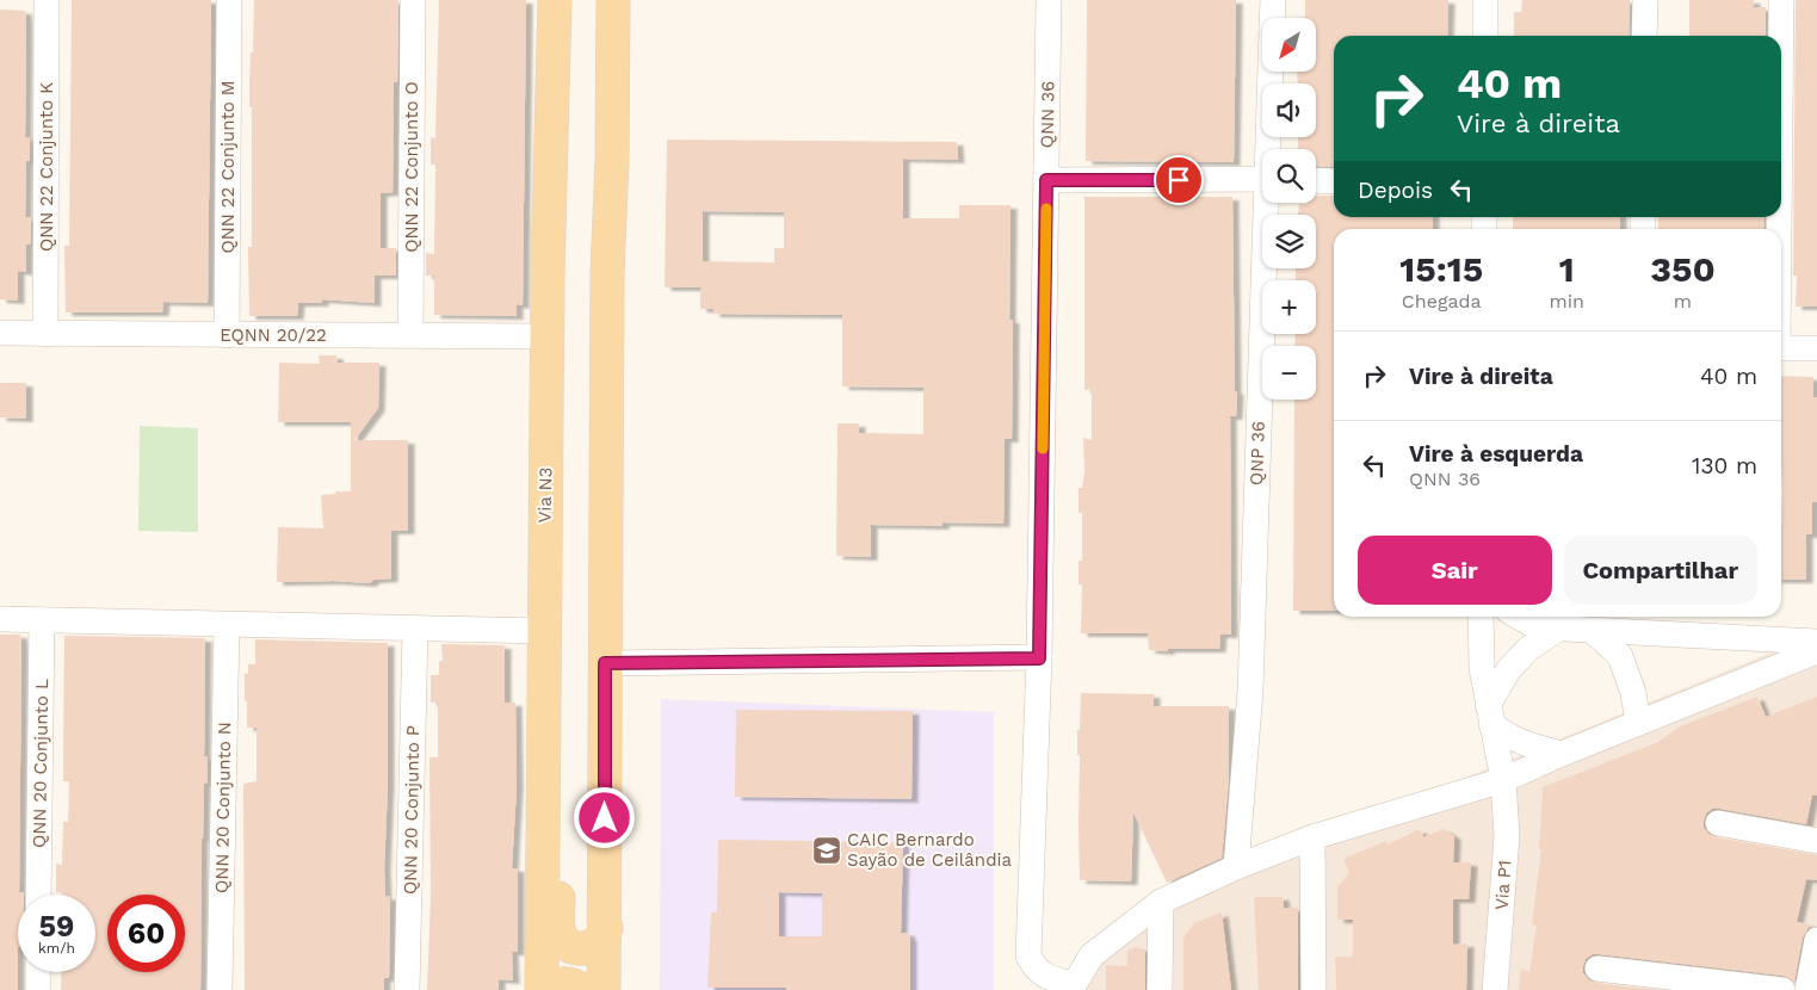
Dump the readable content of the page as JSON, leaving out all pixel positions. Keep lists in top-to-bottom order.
{
  "streets": {
    "main road": ["Via N3"],
    "street": [
      "QNN 36",
      "QNN 22 Conjunto K",
      "QNN 22 Conjunto M",
      "QNN 22 Conjunto O",
      "EQNN 20/22",
      "QNP 36",
      "QNN 20 Conjunto L",
      "QNN 20 Conjunto N",
      "QNN 20 Conjunto P",
      "Via P1"
    ]
  },
  "crossings": [
    ["QNN 22 Conjunto K", "EQNN 20/22"],
    ["QNN 22 Conjunto M", "EQNN 20/22"],
    ["QNN 22 Conjunto O", "EQNN 20/22"],
    ["EQNN 20/22", "Via N3"]
  ],
  "places": {
    "school or university": ["CAIC Bernardo Sayão de Ceilândia"]
  },
  "north": "bottom left",
  "page": {
    "map_buttons": ["+", "−"],
    "turn": ["40 m", "Vire à direita"],
    "then": "Depois",
    "eta": [
      "15:15",
      "Chegada",
      "1",
      "min",
      "350",
      "m"
    ],
    "list": [
      {
        "name": "Vire à direita",
        "value": "40 m"
      },
      {
        "name": "Vire à esquerda",
        "note": "QNN 36",
        "value": "130 m"
      }
    ],
    "buttons": ["Sair", "Compartilhar"],
    "speed": "59 km/h",
    "limit": "60"
  }
}
